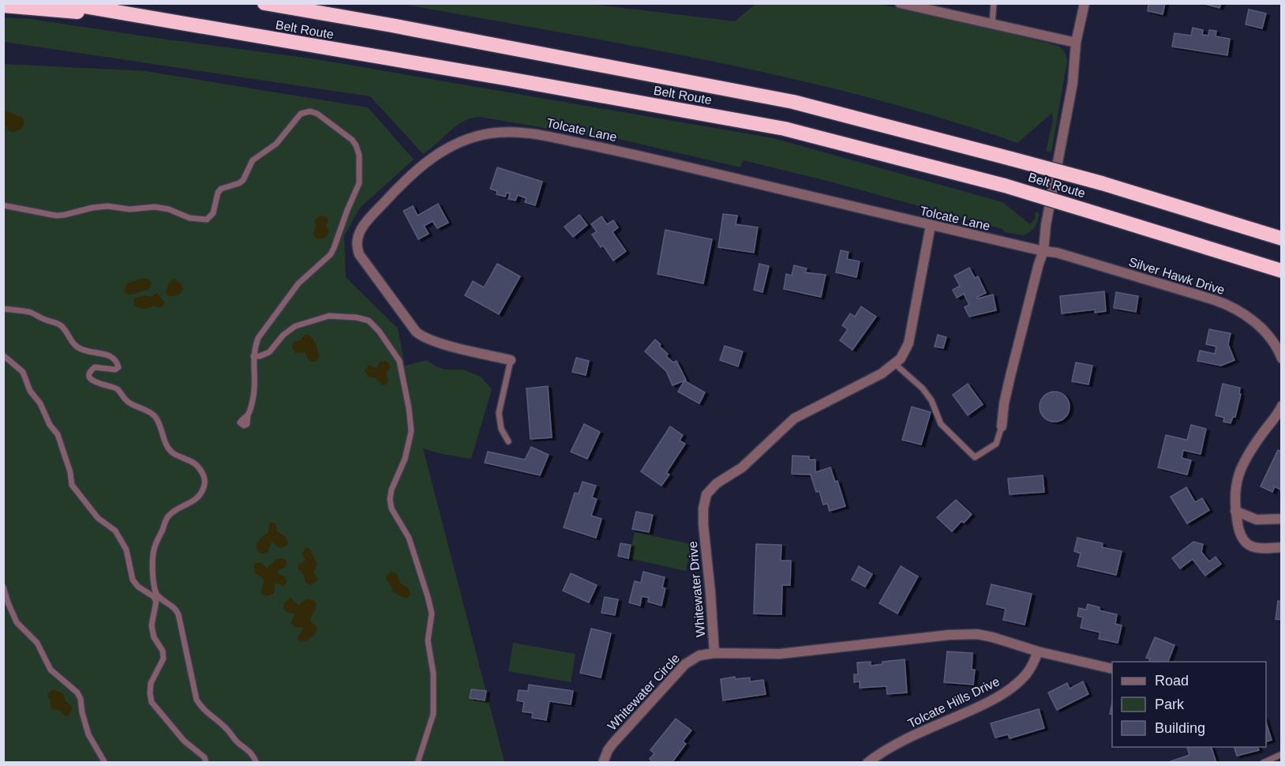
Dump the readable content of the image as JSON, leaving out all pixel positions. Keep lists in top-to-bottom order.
{
  "streets": {
    "highway": ["Belt Route"],
    "street": [
      "Tolcate Lane",
      "Silver Hawk Drive",
      "Whitewater Drive",
      "Whitewater Circle",
      "Tolcate Hills Drive"
    ]
  },
  "crossings": [
    ["Tolcate Lane", "Silver Hawk Drive"],
    ["Tolcate Lane", "Whitewater Drive"],
    ["Whitewater Drive", "Whitewater Circle"],
    ["Whitewater Drive", "Tolcate Hills Drive"]
  ],
  "legend": ["Road", "Park", "Building"]
}
